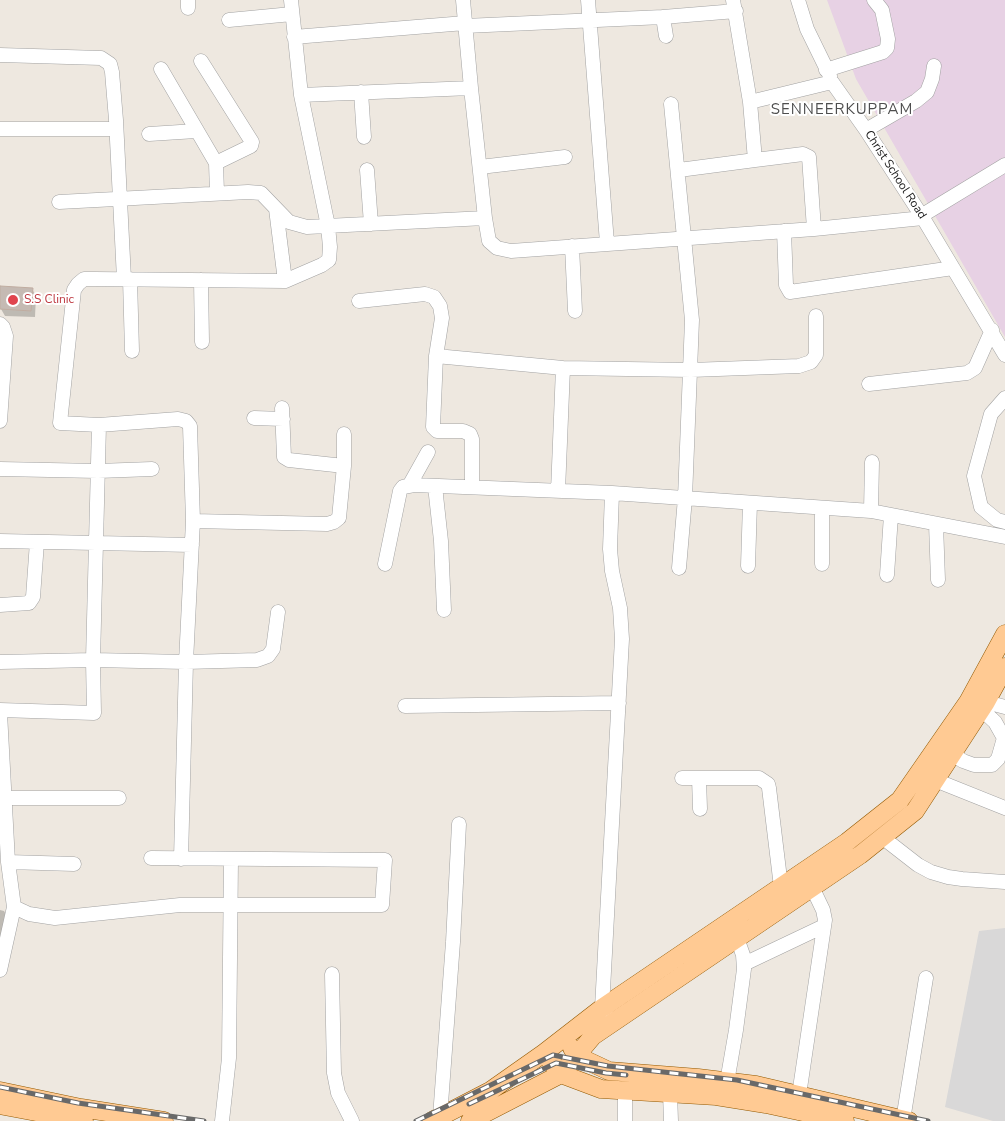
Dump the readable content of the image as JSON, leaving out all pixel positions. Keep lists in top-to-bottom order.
{
  "streets": {
    "street": ["Christ School Road"]
  },
  "districts": ["SENNEERKUPPAM"],
  "places": ["S.S Clinic"]
}
